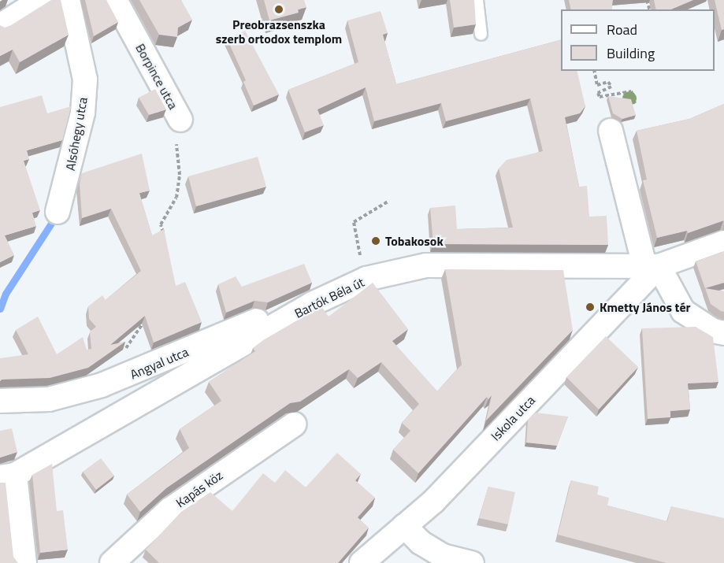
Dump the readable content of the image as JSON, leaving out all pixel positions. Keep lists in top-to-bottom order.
{
  "streets": {
    "street": [
      "Borpince utca",
      "Alsóhegy utca",
      "Bartók Béla út",
      "Angyal utca",
      "Iskola utca",
      "Kapás köz"
    ]
  },
  "crossings": [
    ["Bartók Béla út", "Angyal utca"],
    ["Bartók Béla út", "Iskola utca"]
  ],
  "places": ["Preobrazsenszka szerb ortodox templom", "Tobakosok", "Kmetty János tér"],
  "legend": ["Road", "Building"]
}
